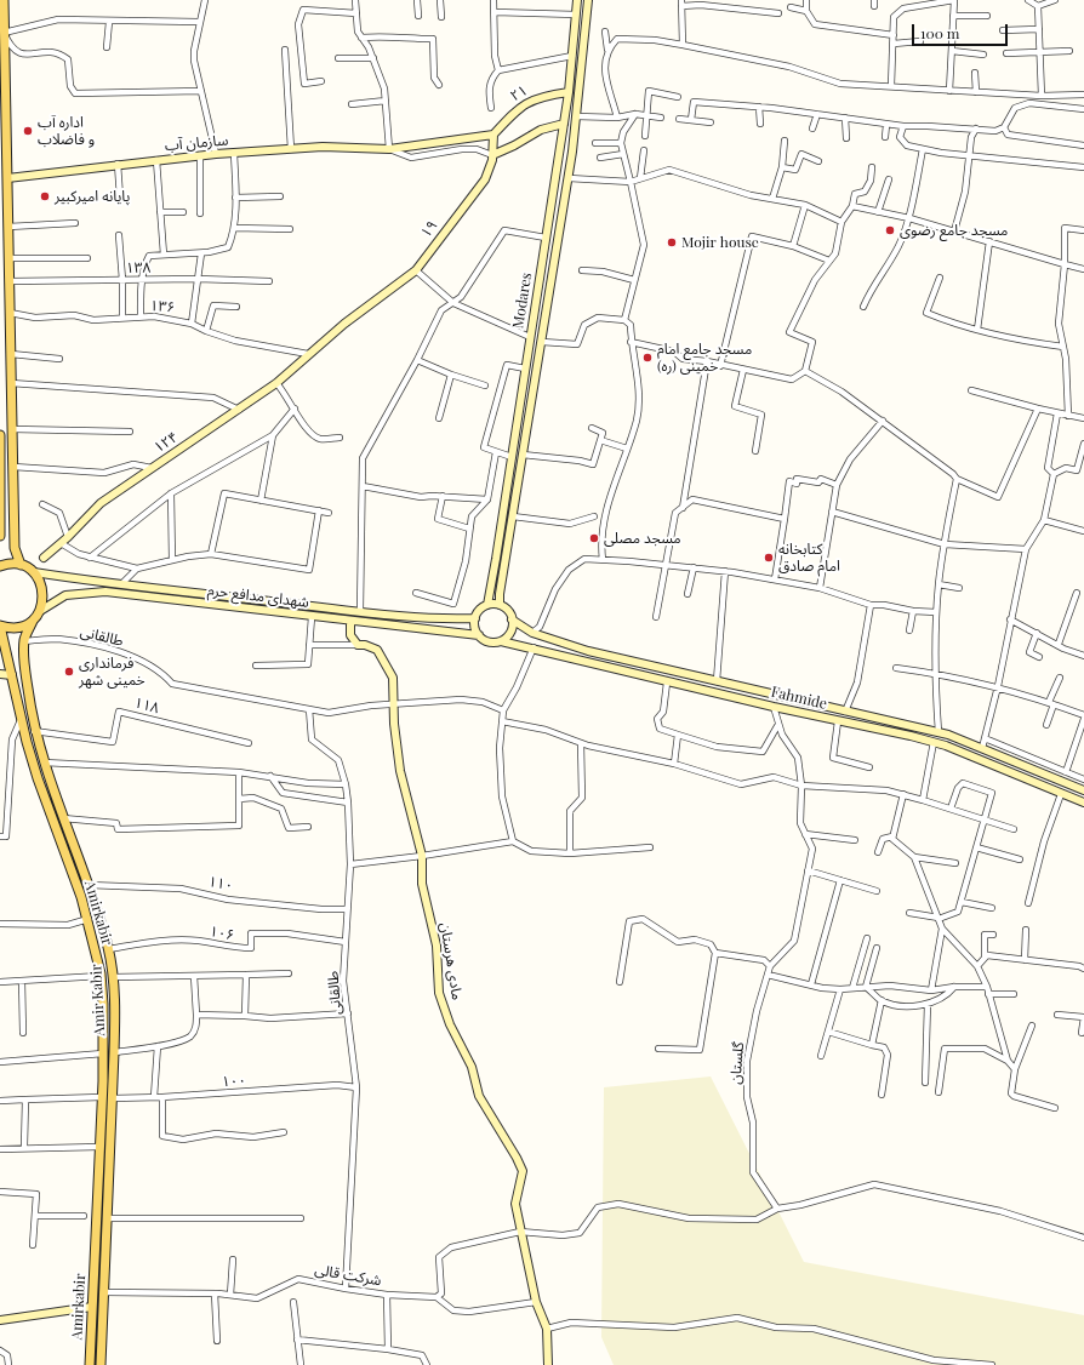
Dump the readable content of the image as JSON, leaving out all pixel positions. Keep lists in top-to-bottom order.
{
  "streets": {
    "main road": [
      "۲۱",
      "سازمان آب",
      "۱۹",
      "Modares",
      "۱۲۴",
      "شهدای مدافع حرم",
      "Fahmide",
      "Amirkabir",
      "مادی هرستان",
      "Amir Kabir"
    ],
    "street": [
      "۱۳۸",
      "۱۳۶",
      "طالقانی",
      "۱۱۸",
      "۱۱۰",
      "۱۰۶",
      "گلستان",
      "۱۰۰",
      "شرکت قالی"
    ]
  },
  "crossings": [
    ["۲۱", "سازمان آب"],
    ["۲۱", "۱۹"],
    ["۲۱", "Modares"],
    ["سازمان آب", "۱۹"],
    ["۱۹", "۱۳۶"],
    ["۱۹", "۱۲۴"],
    ["Modares", "شهدای مدافع حرم"],
    ["Modares", "Fahmide"],
    ["۱۳۶", "۱۲۴"],
    ["شهدای مدافع حرم", "Fahmide"],
    ["شهدای مدافع حرم", "Amir Kabir"],
    ["طالقانی", "۱۱۰"],
    ["طالقانی", "۱۰۶"],
    ["طالقانی", "مادی هرستان"],
    ["طالقانی", "Amir Kabir"],
    ["طالقانی", "۱۰۰"],
    ["طالقانی", "شرکت قالی"],
    ["۱۱۸", "Amir Kabir"],
    ["۱۱۰", "Amir Kabir"],
    ["۱۰۶", "Amir Kabir"],
    ["Amir Kabir", "۱۰۰"],
    ["Amir Kabir", "شرکت قالی"]
  ],
  "places": [
    "اداره آب و فاضلاب",
    "پایانه امیرکبیر",
    "مسجد جامع رضوی",
    "Mojir house",
    "مسجد جامع امام خمینی (ره)",
    "مسجد مصلی",
    "کتابخانه امام صادق",
    "فرمانداری خمینی شهر"
  ],
  "scale_bar": "100 m"
}
